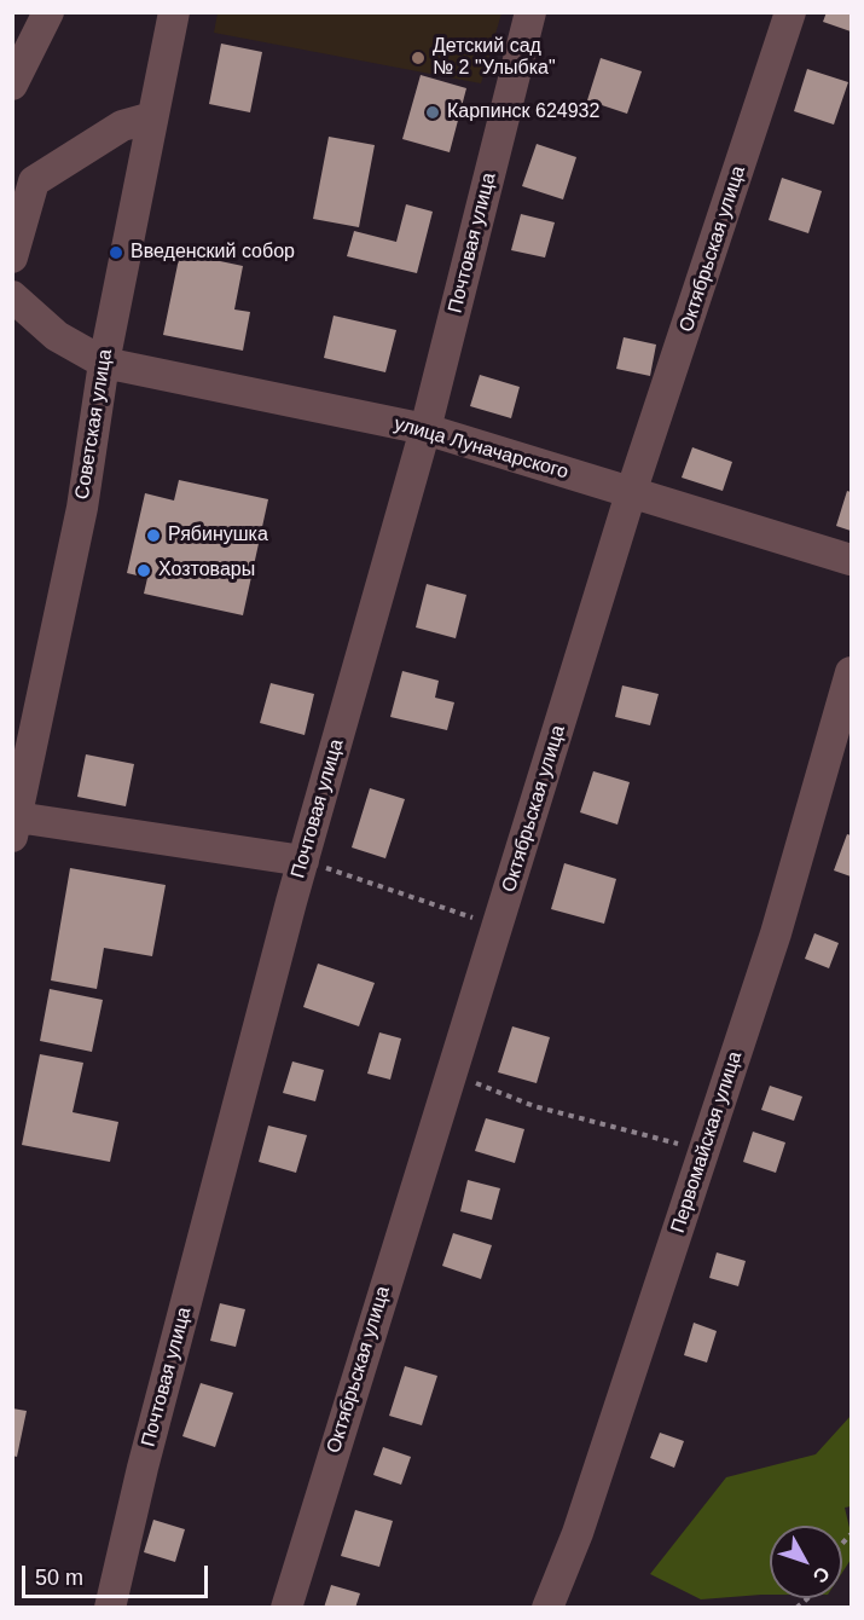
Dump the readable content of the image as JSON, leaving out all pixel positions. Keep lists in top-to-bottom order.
{
  "streets": {
    "street": [
      "Почтовая улица",
      "Октябрьская улица",
      "Советская улица",
      "улица Луначарского",
      "Первомайская улица"
    ]
  },
  "crossings": [
    ["Почтовая улица", "улица Луначарского"],
    ["Октябрьская улица", "улица Луначарского"],
    ["Советская улица", "улица Луначарского"]
  ],
  "places": [
    "Детский сад № 2 \"Улыбка\"",
    "Карпинск 624932",
    "Введенский собор",
    "Рябинушка",
    "Хозтовары"
  ],
  "scale_bar": "50 m",
  "north": "bottom right"
}
